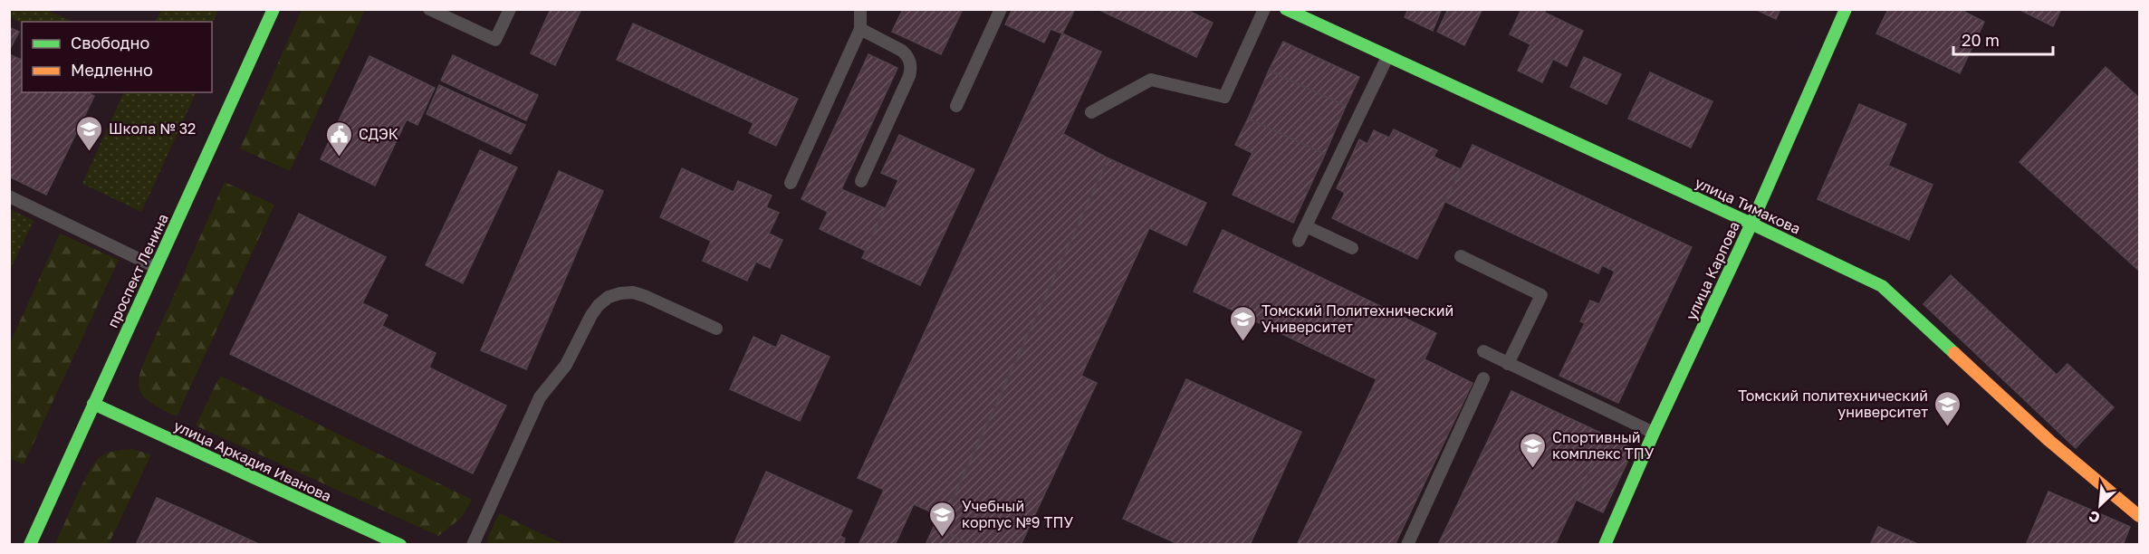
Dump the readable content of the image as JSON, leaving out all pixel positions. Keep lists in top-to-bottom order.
{
  "streets": {
    "street": [
      "улица Тимакова",
      "проспект Ленина",
      "улица Карпова",
      "улица Аркадия Иванова"
    ]
  },
  "crossings": [
    ["улица Тимакова", "улица Карпова"],
    ["проспект Ленина", "улица Аркадия Иванова"]
  ],
  "places": {
    "school or university": [
      "Школа № 32",
      "Томский Политехнический Университет",
      "Томский политехнический университет",
      "Спортивный комплекс ТПУ",
      "Учебный корпус №9 ТПУ"
    ],
    "public building": ["СДЭК"]
  },
  "legend": ["Свободно", "Медленно"],
  "scale_bar": "20 m",
  "north": "bottom left"
}
